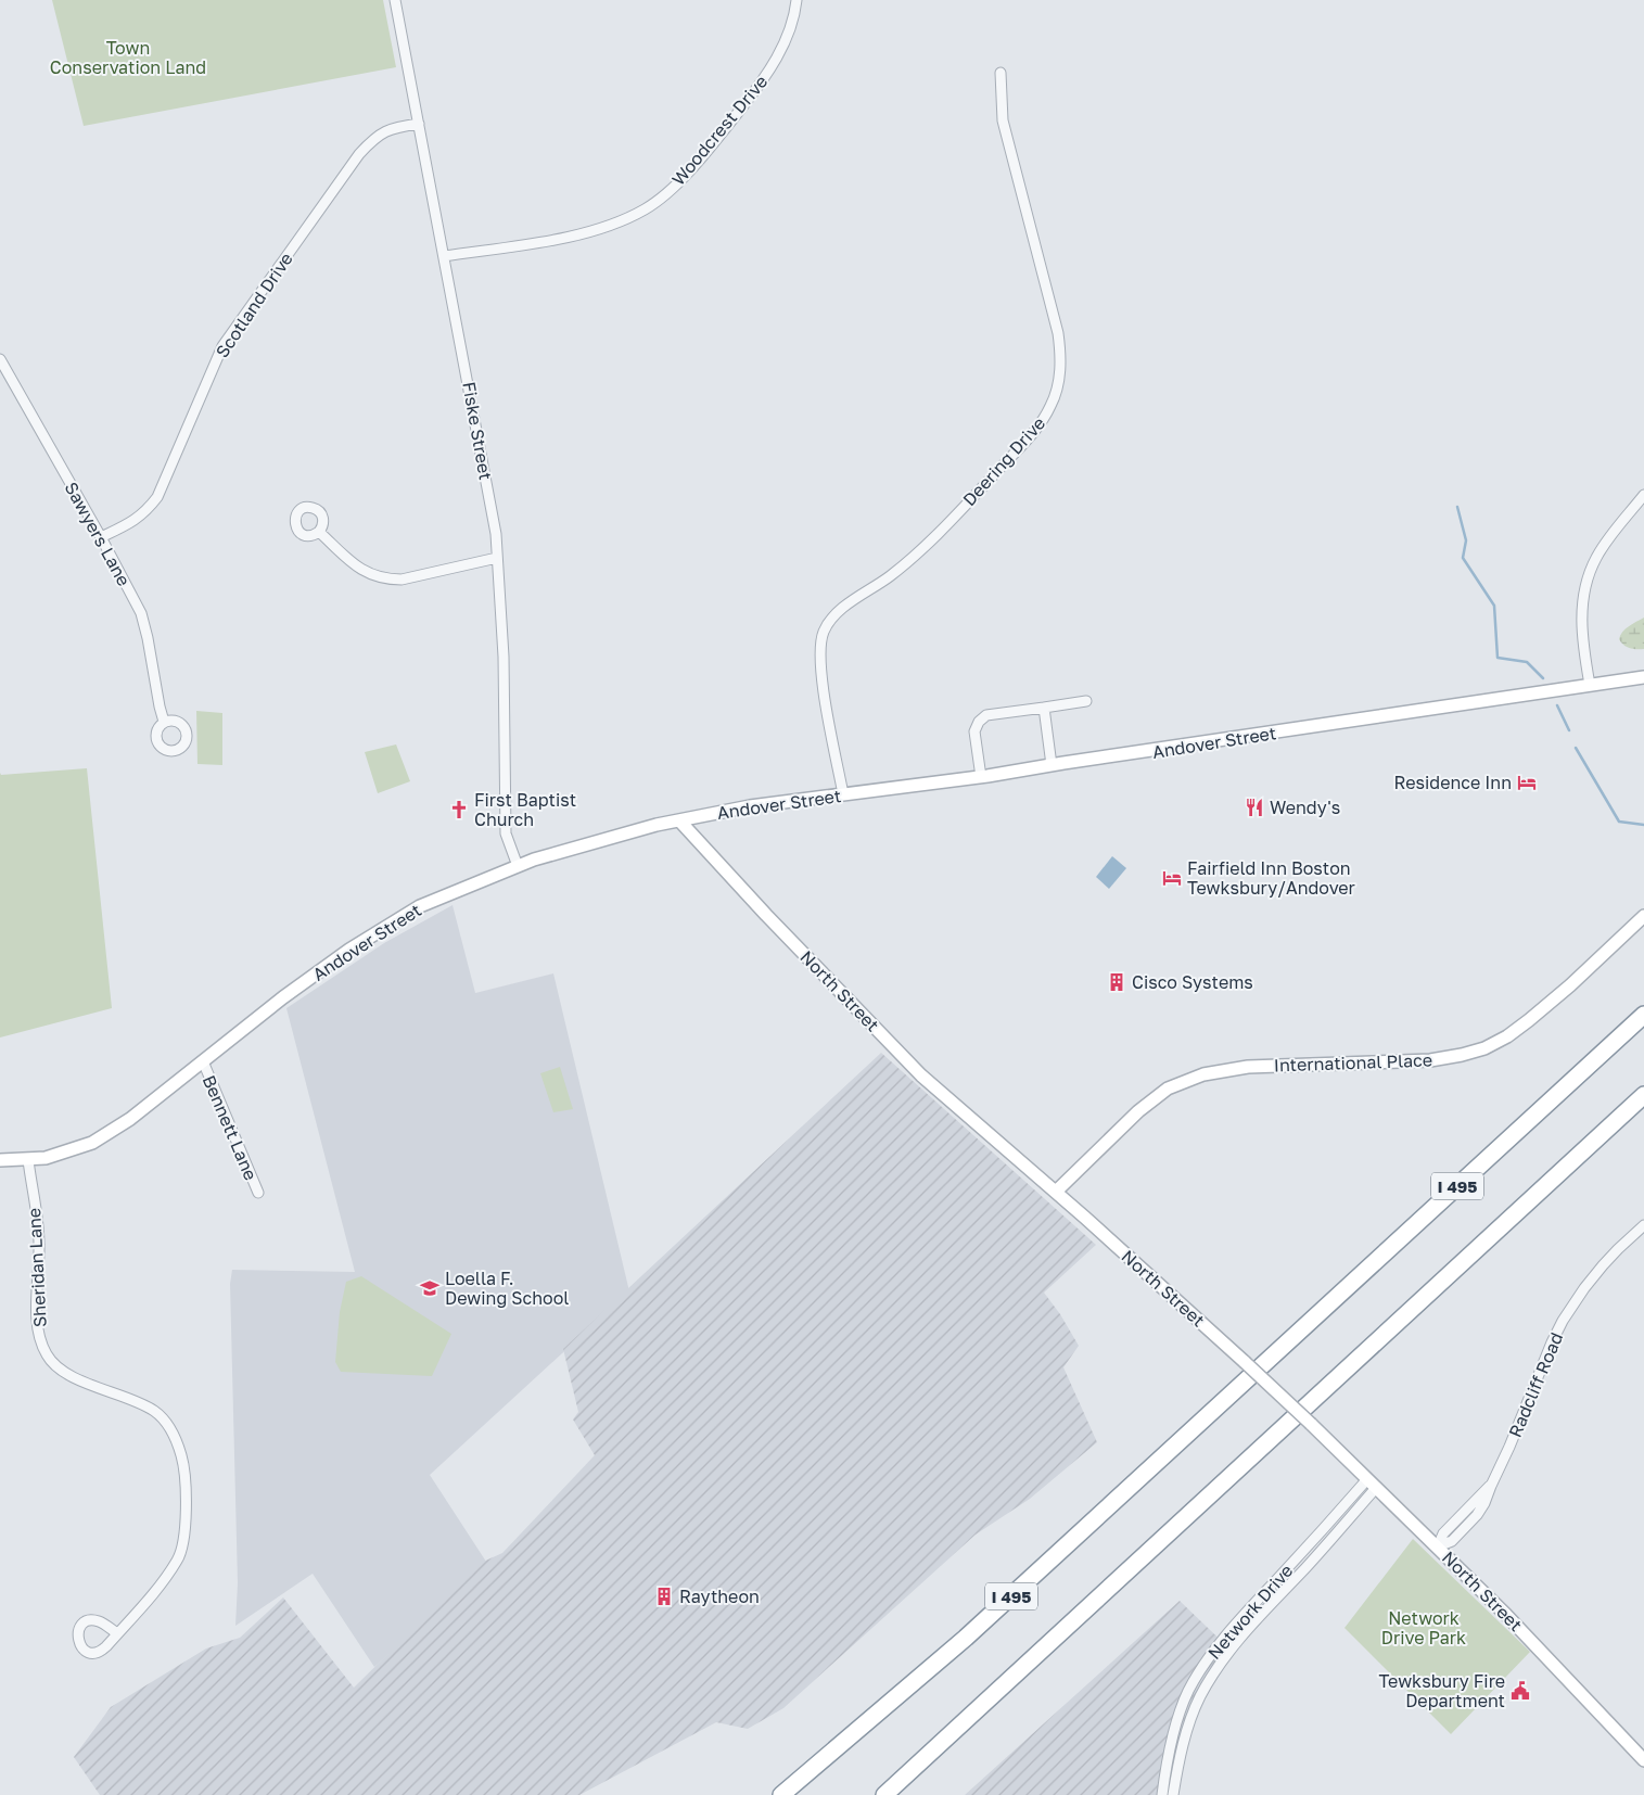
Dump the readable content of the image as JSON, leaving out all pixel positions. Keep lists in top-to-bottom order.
{
  "streets": {
    "highway": ["I 495"],
    "main road": ["Andover Street", "North Street", "International Place"],
    "street": [
      "Woodcrest Drive",
      "Scotland Drive",
      "Fiske Street",
      "Deering Drive",
      "Sawyers Lane",
      "Bennett Lane",
      "Sheridan Lane",
      "Radcliff Road",
      "Network Drive"
    ]
  },
  "crossings": [
    ["Woodcrest Drive", "Fiske Street"],
    ["Scotland Drive", "Fiske Street"],
    ["Scotland Drive", "Sawyers Lane"],
    ["Fiske Street", "Andover Street"],
    ["Deering Drive", "Andover Street"],
    ["Andover Street", "North Street"],
    ["Andover Street", "Bennett Lane"],
    ["Andover Street", "Sheridan Lane"],
    ["North Street", "International Place"],
    ["North Street", "Radcliff Road"],
    ["North Street", "Network Drive"]
  ],
  "parks": ["Town Conservation Land", "Network Drive Park"],
  "places": {
    "hotel": ["Residence Inn", "Fairfield Inn Boston Tewksbury/Andover"],
    "restaurant": ["Wendy's"],
    "church": ["First Baptist Church"],
    "building": ["Cisco Systems", "Raytheon"],
    "school or university": ["Loella F. Dewing School"],
    "public building": ["Tewksbury Fire Department"]
  }
}
